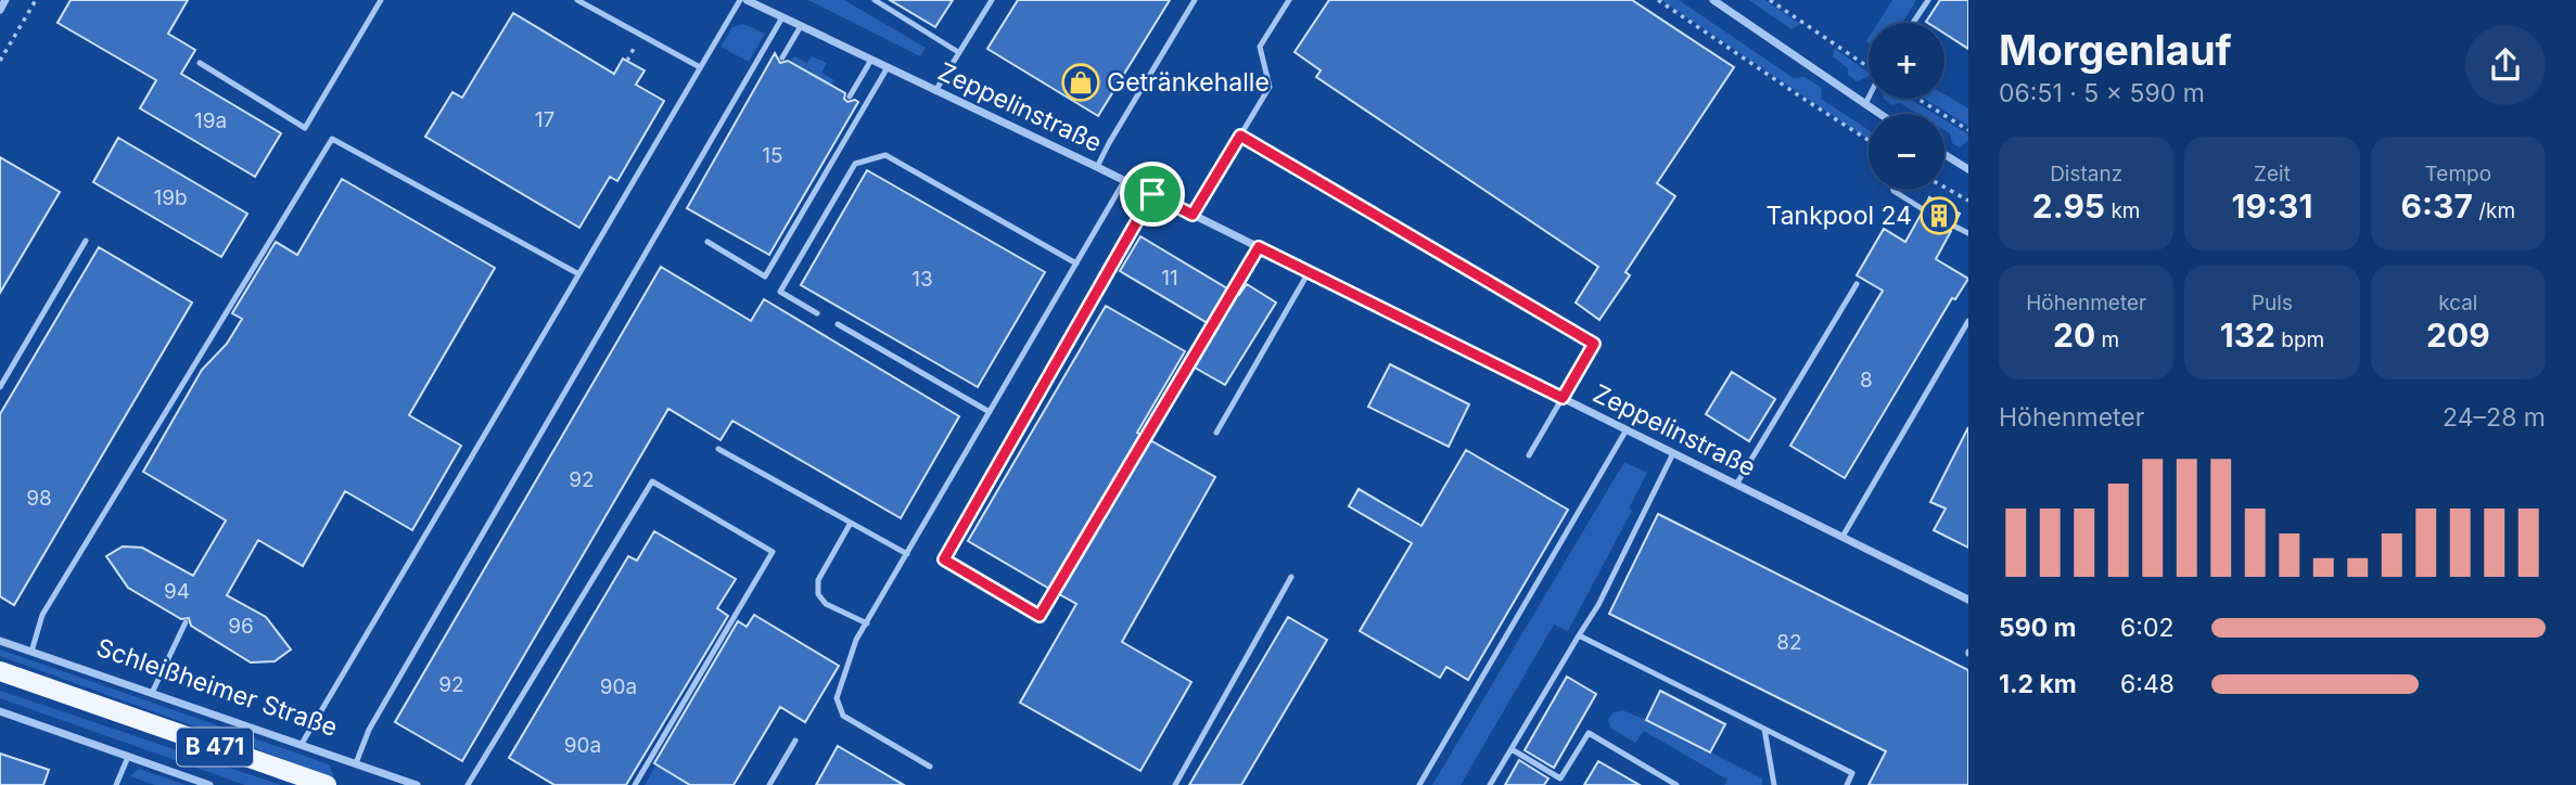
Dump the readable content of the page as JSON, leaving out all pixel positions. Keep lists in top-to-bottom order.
{
  "streets": {
    "main road": ["B 471"],
    "street": ["Zeppelinstraße", "Schleißheimer Straße"]
  },
  "places": {
    "shop": ["Getränkehalle"],
    "building": ["Tankpool 24"]
  },
  "house_numbers": [
    "17",
    "19a",
    "15",
    "19b",
    "11",
    "13",
    "8",
    "92",
    "98",
    "94",
    "96",
    "82",
    "92",
    "90a",
    "90a"
  ],
  "page": {
    "heading": ["Morgenlauf", "06:51 · 5 × 590 m"],
    "map_buttons": ["+", "−"],
    "stats": [
      ["Distanz", "2.95 km"],
      ["Zeit", "19:31"],
      ["Tempo", "6:37 /km"],
      ["Höhenmeter", "20 m"],
      ["Puls", "132 bpm"],
      ["kcal", "209"]
    ],
    "chart": ["Höhenmeter", "24–28 m"],
    "list": [
      {
        "name": "590 m",
        "note": "6:02"
      },
      {
        "name": "1.2 km",
        "note": "6:48"
      }
    ]
  }
}
